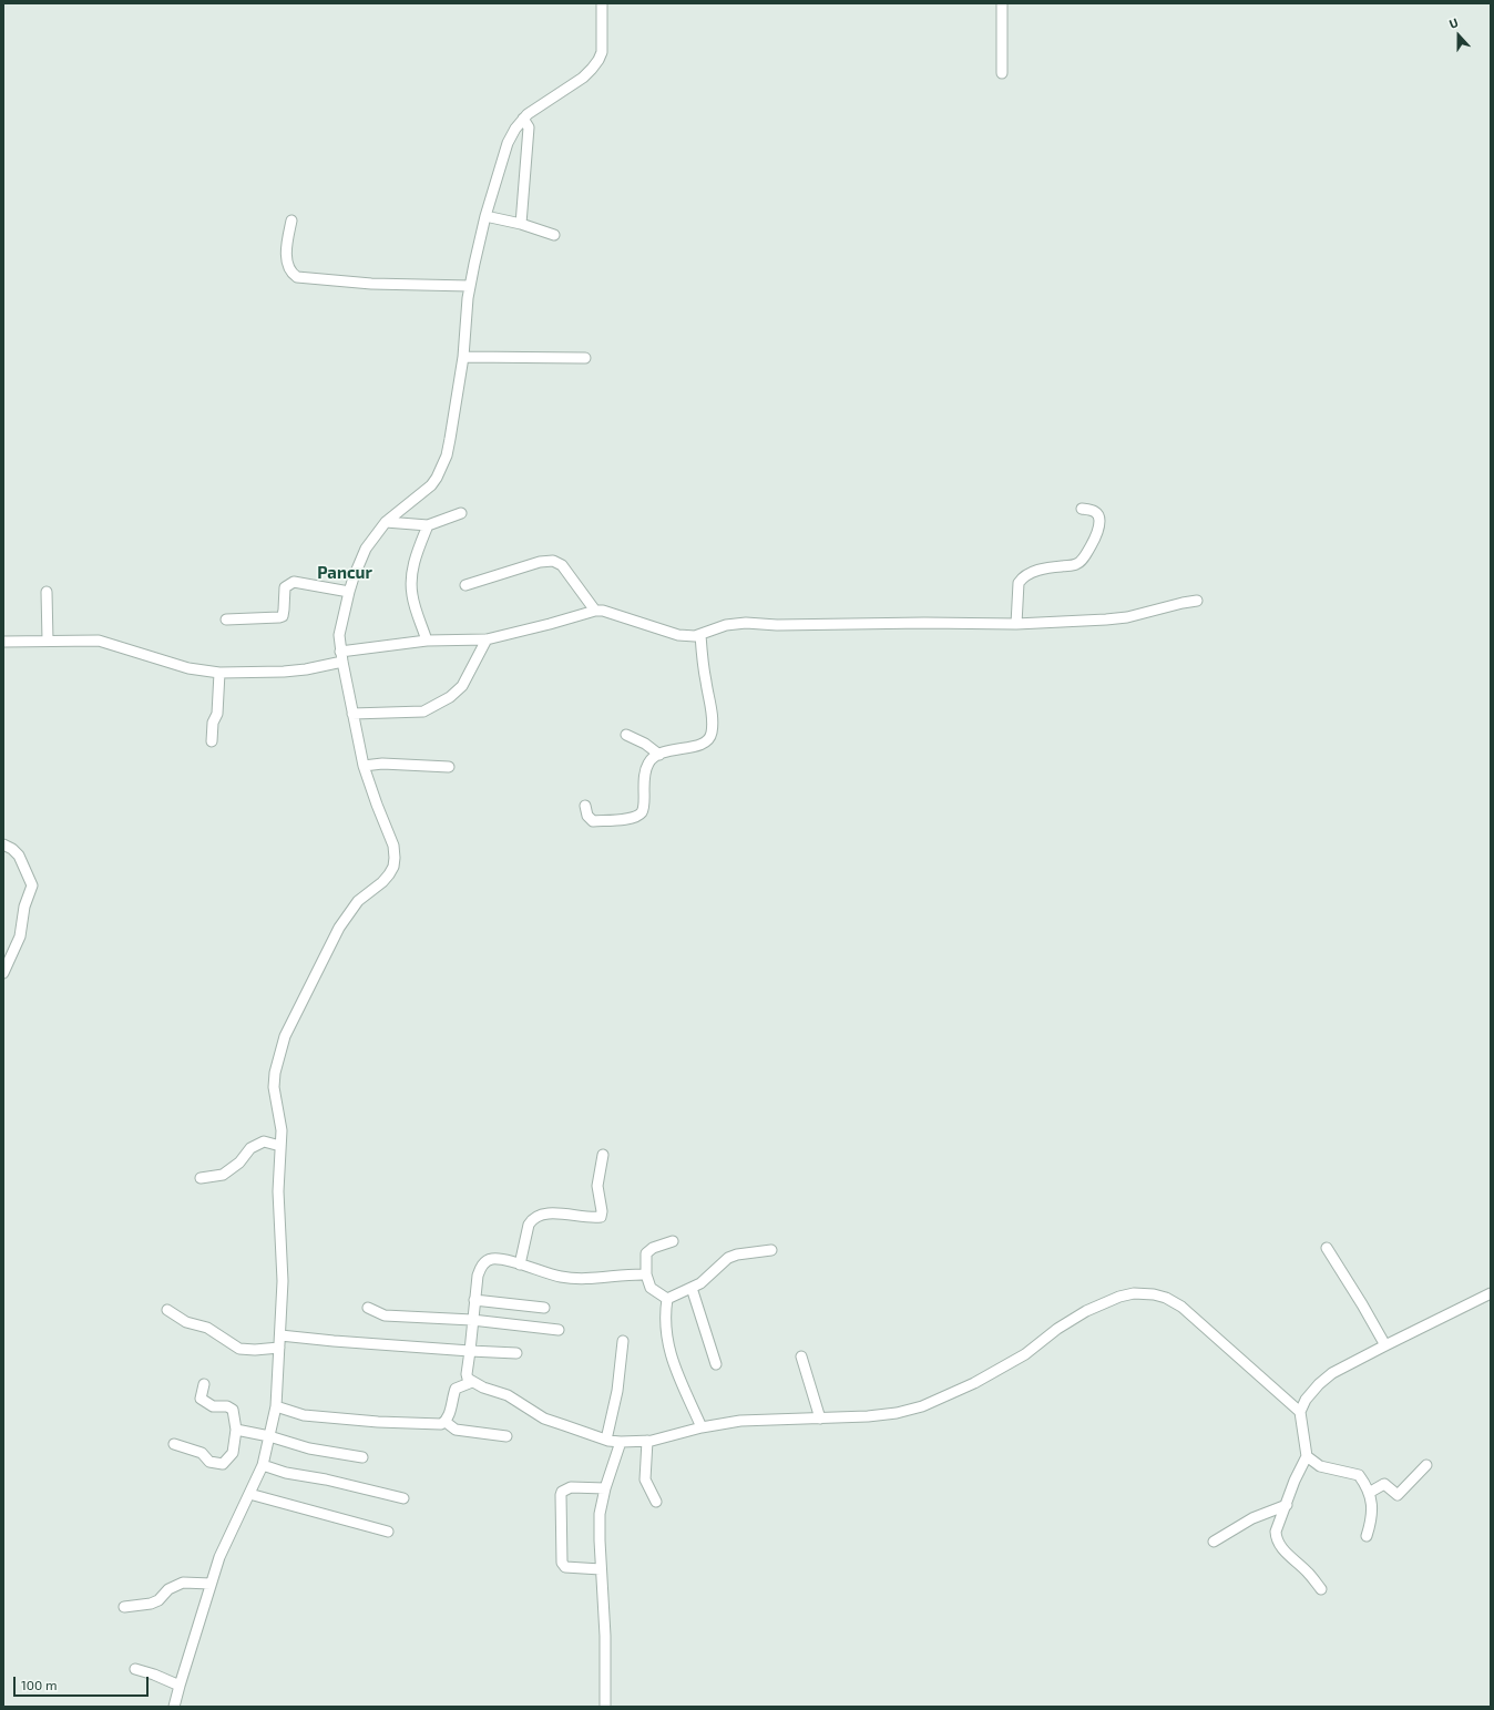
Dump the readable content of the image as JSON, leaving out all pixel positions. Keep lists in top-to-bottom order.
{
  "districts": ["Pancur"],
  "scale_bar": "100 m",
  "north": "top"
}
